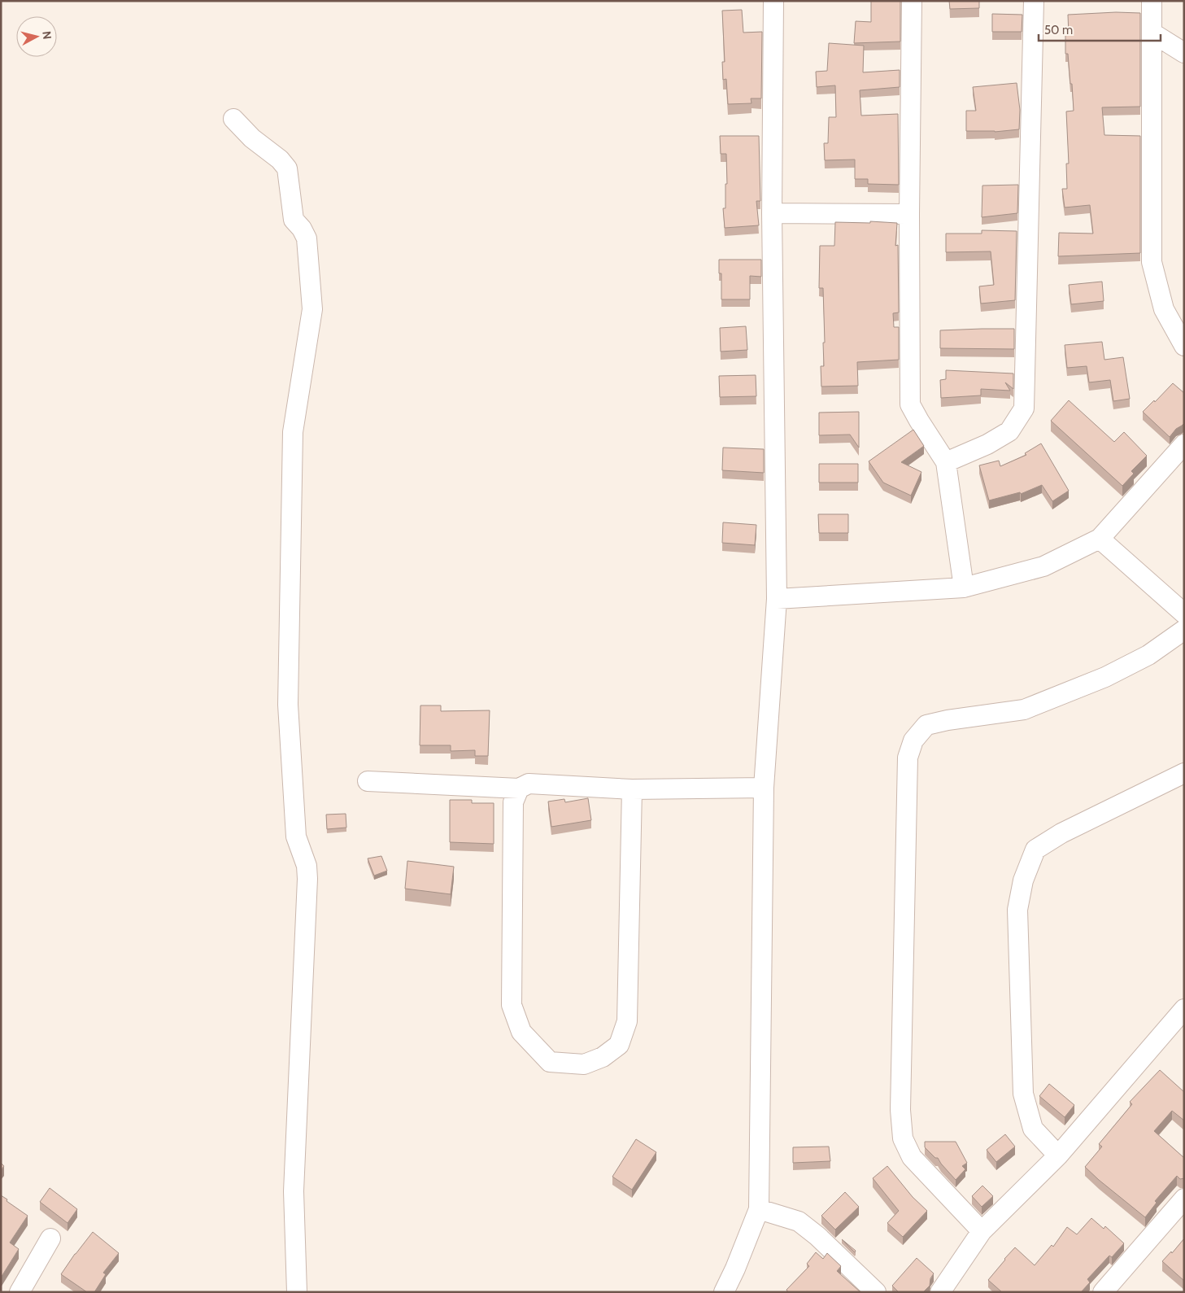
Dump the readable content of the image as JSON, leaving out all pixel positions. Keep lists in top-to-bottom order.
{
  "scale_bar": "50 m",
  "north": "right"
}
